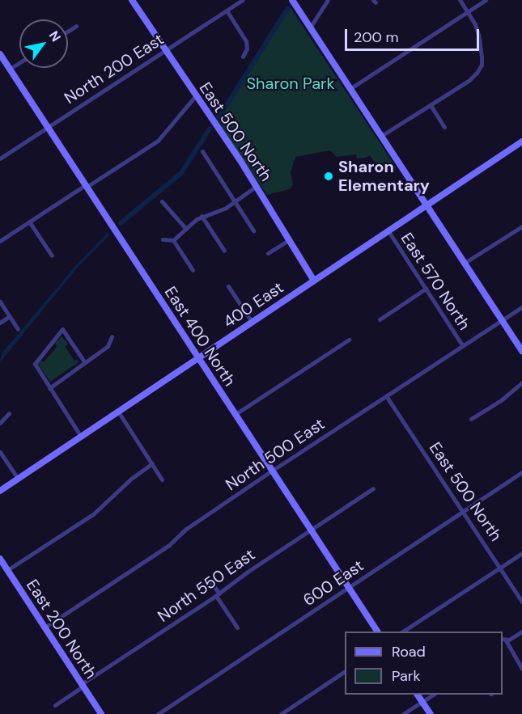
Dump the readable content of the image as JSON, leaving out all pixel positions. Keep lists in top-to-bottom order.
{
  "streets": {
    "street": [
      "North 200 East",
      "East 500 North",
      "East 570 North",
      "400 East",
      "East 400 North",
      "North 500 East",
      "600 East",
      "North 550 East",
      "East 200 North"
    ]
  },
  "crossings": [
    ["North 200 East", "East 500 North"],
    ["North 200 East", "East 400 North"],
    ["East 500 North", "400 East"],
    ["East 500 North", "North 500 East"],
    ["East 500 North", "600 East"],
    ["East 570 North", "400 East"],
    ["East 570 North", "North 500 East"],
    ["400 East", "East 400 North"],
    ["East 400 North", "North 500 East"],
    ["East 400 North", "600 East"],
    ["East 400 North", "North 550 East"],
    ["North 500 East", "East 200 North"],
    ["North 550 East", "East 200 North"]
  ],
  "parks": ["Sharon Park"],
  "places": ["Sharon Elementary"],
  "legend": ["Road", "Park"],
  "scale_bar": "200 m",
  "north": "top right"
}
